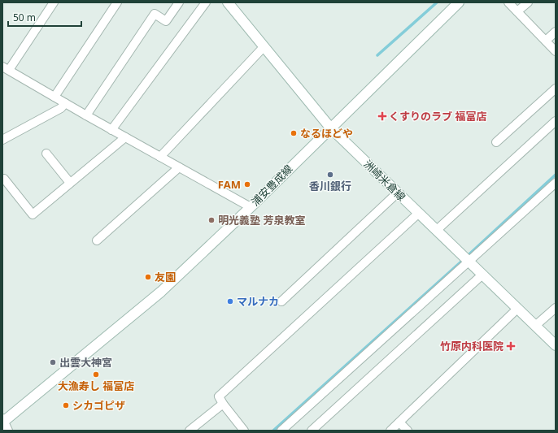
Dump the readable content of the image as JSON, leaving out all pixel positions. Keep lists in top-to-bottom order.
{
  "streets": {
    "main road": ["洲崎米倉線", "浦安豊成線"]
  },
  "crossings": [
    ["洲崎米倉線", "浦安豊成線"]
  ],
  "places": {
    "health": ["くすりのラブ 福富店", "竹原内科医院"],
    "other": [
      "なるほどや",
      "香川銀行",
      "FAM",
      "明光義塾 芳泉教室",
      "友園",
      "マルナカ",
      "出雲大神宮",
      "大漁寿し 福富店",
      "シカゴピザ"
    ]
  },
  "scale_bar": "50 m"
}
